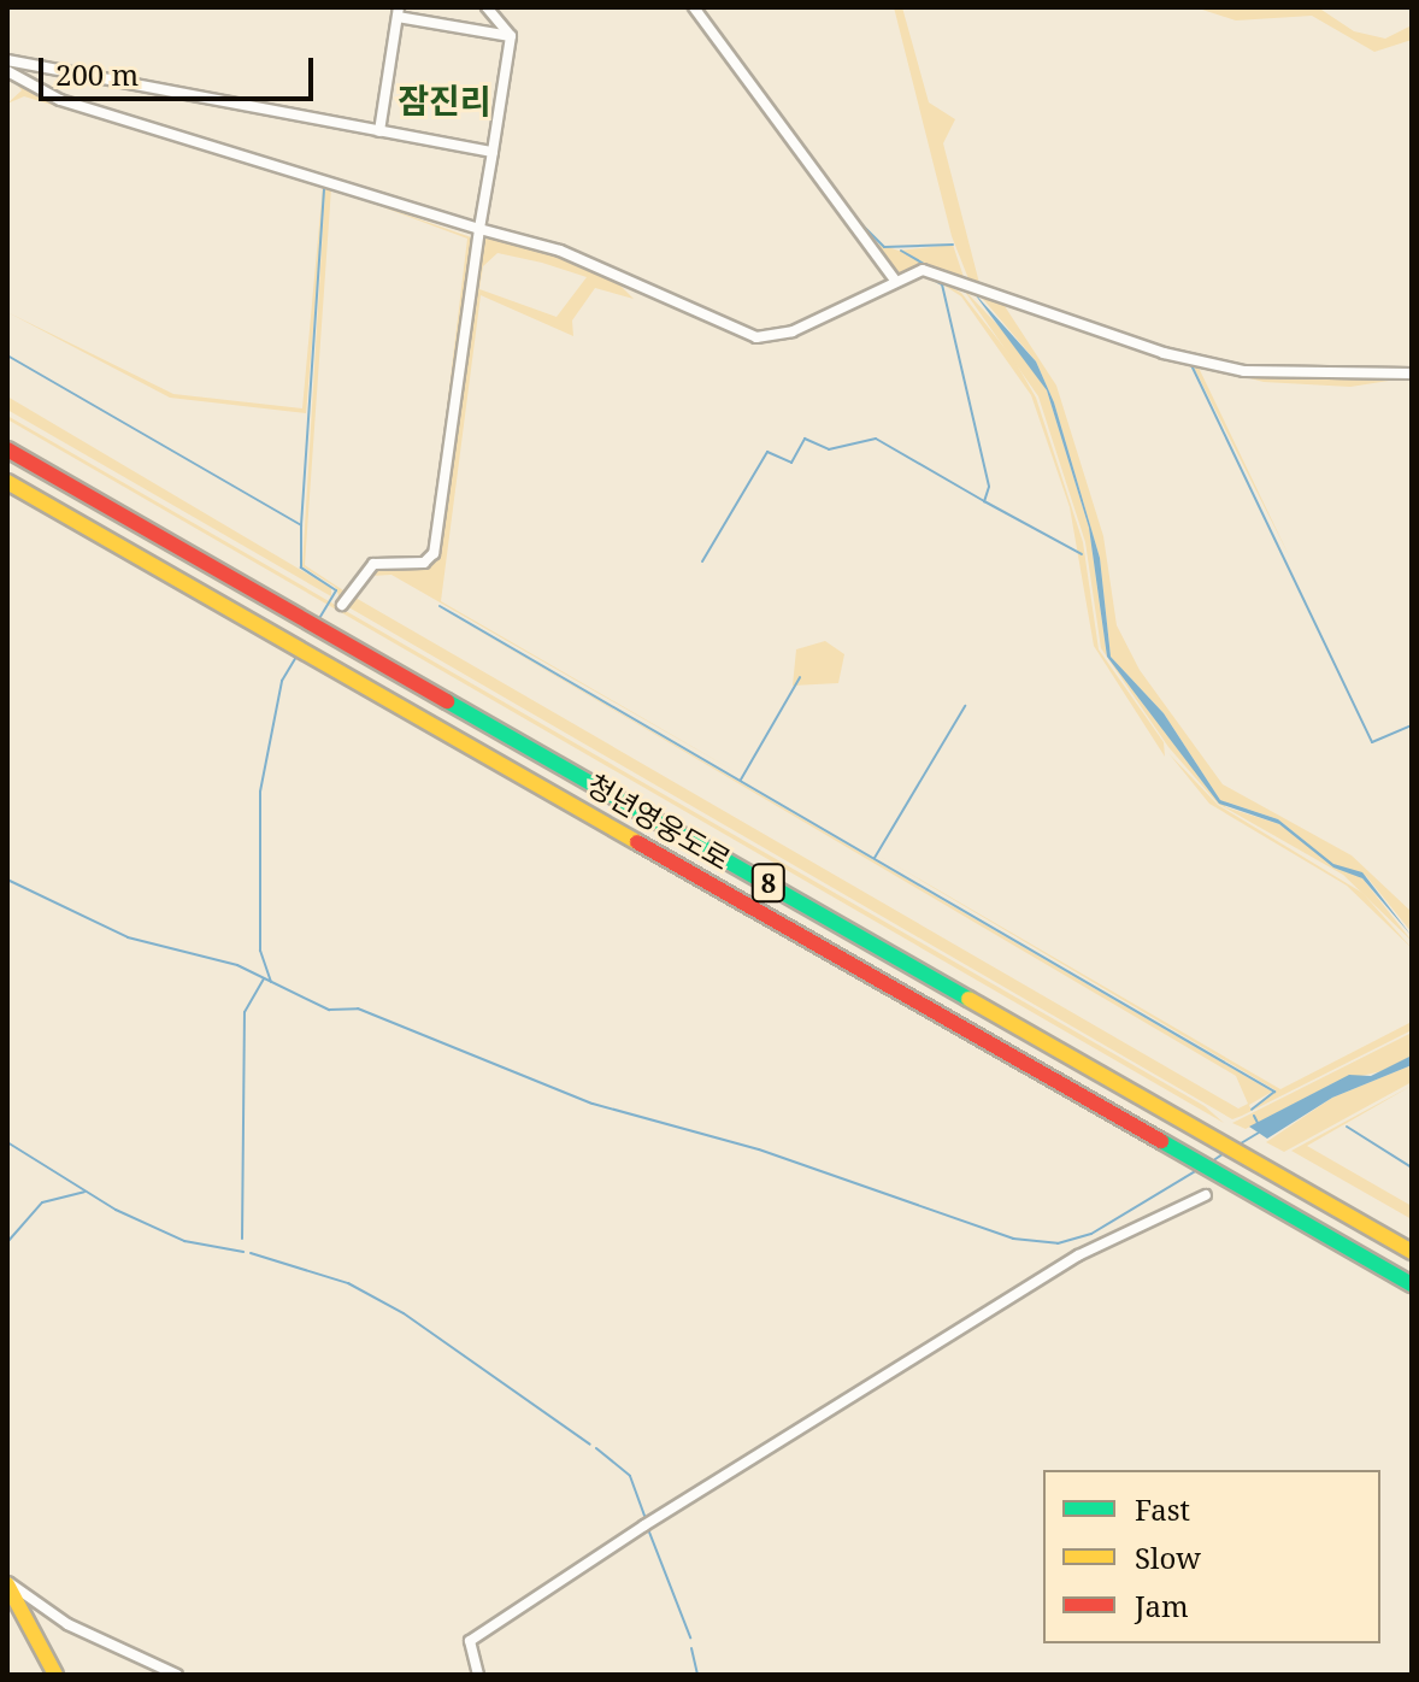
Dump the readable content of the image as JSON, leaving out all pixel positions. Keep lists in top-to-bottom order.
{
  "streets": {
    "main road": ["청년영웅도로", "8"]
  },
  "districts": ["잠진리"],
  "legend": ["Fast", "Slow", "Jam"],
  "scale_bar": "200 m"
}
